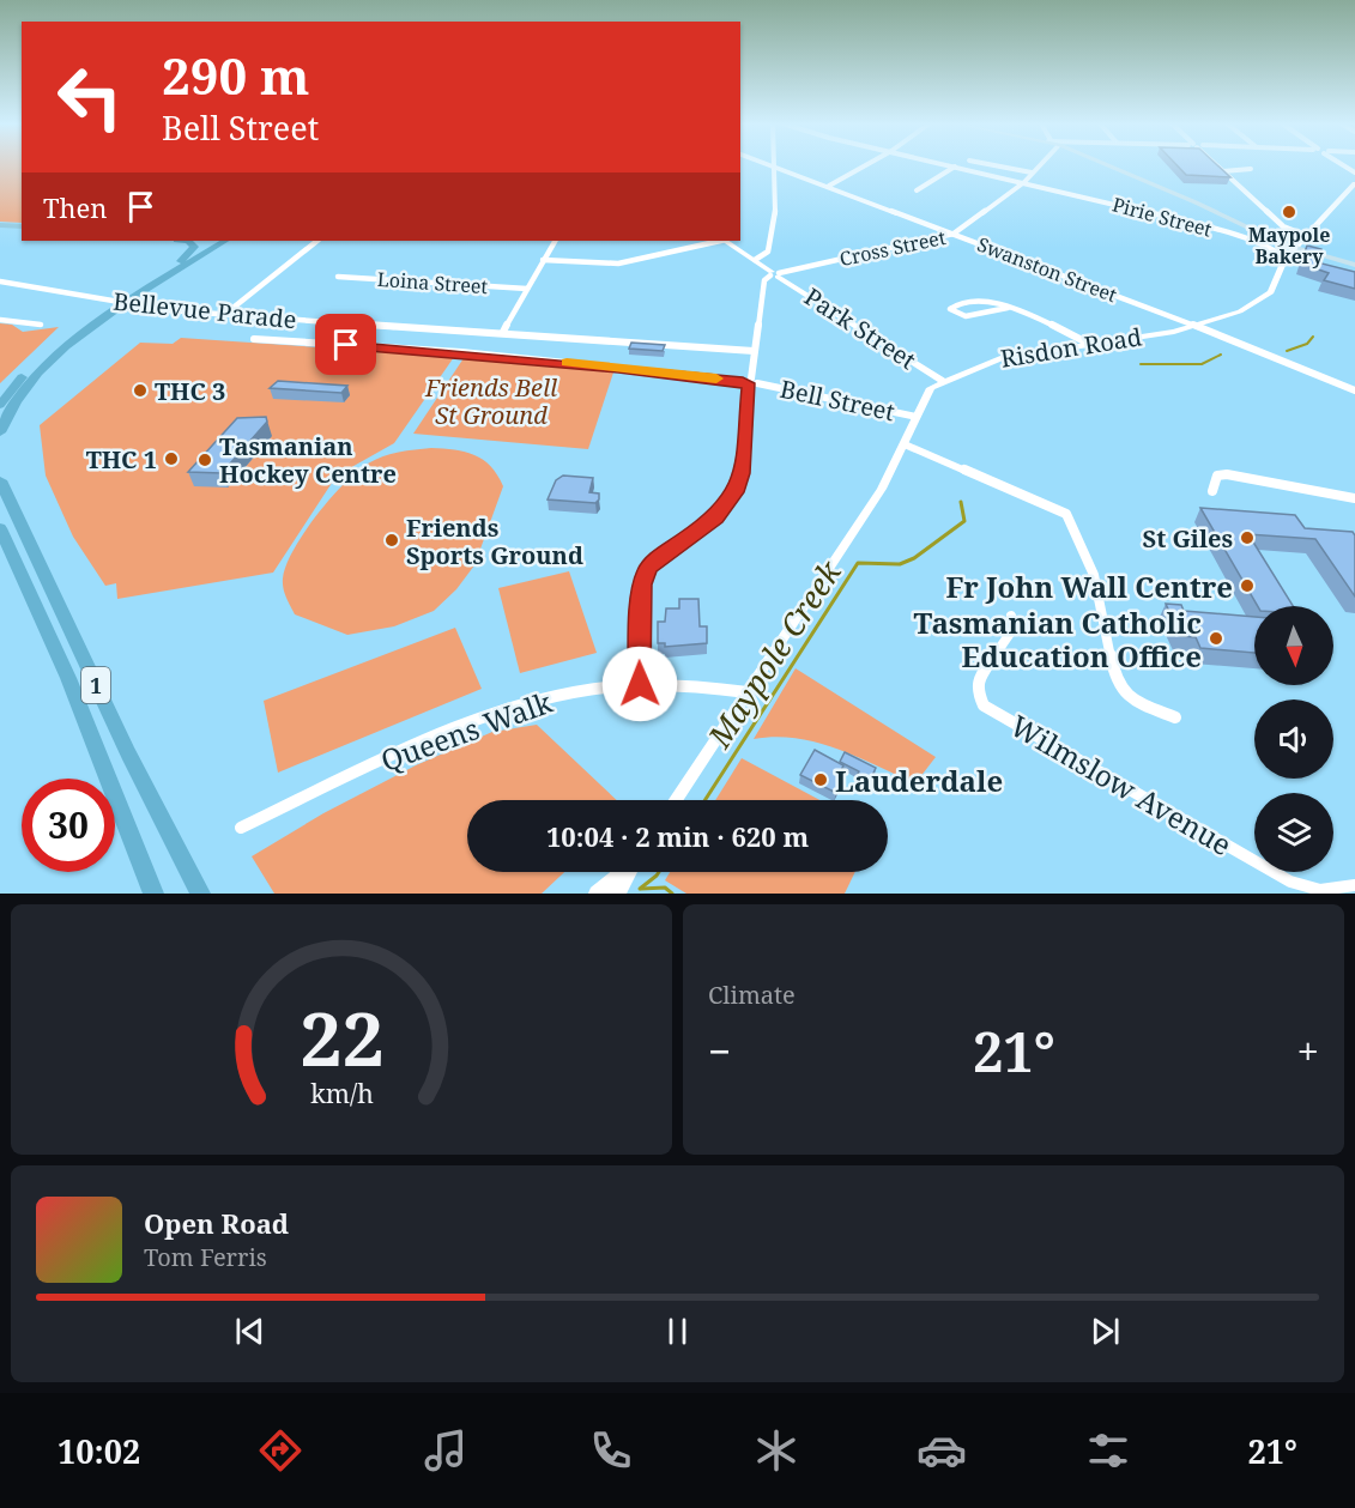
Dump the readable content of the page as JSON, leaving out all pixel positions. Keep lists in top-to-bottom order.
{
  "streets": {
    "highway": ["1"],
    "street": [
      "Pirie Street",
      "Cross Street",
      "Swanston Street",
      "Loina Street",
      "Bellevue Parade",
      "Park Street",
      "Risdon Road",
      "Bell Street",
      "Queens Walk",
      "Wilmslow Avenue"
    ]
  },
  "crossings": [
    ["Pirie Street", "Cross Street"],
    ["Pirie Street", "Risdon Road"],
    ["Cross Street", "Swanston Street"],
    ["Cross Street", "Park Street"],
    ["Swanston Street", "Risdon Road"],
    ["Park Street", "Risdon Road"],
    ["Risdon Road", "Bell Street"],
    ["Risdon Road", "Queens Walk"]
  ],
  "water": ["Maypole Creek"],
  "parks": ["Friends Bell St Ground"],
  "places": [
    "Maypole Bakery",
    "THC 3",
    "THC 1",
    "Tasmanian Hockey Centre",
    "St Giles",
    "Friends Sports Ground",
    "Fr John Wall Centre",
    "Tasmanian Catholic Education Office",
    "Lauderdale"
  ],
  "north": "bottom",
  "page": {
    "turn": ["290 m", "Bell Street"],
    "then": "Then",
    "limit": "30",
    "trip": "10:04 · 2 min · 620 m",
    "tile": "Climate",
    "heat": ["−", "21°", "+"],
    "song": ["Open Road", "Tom Ferris"],
    "tabs": ["10:02", "21°"],
    "gauge": ["22", "km/h"]
  }
}
